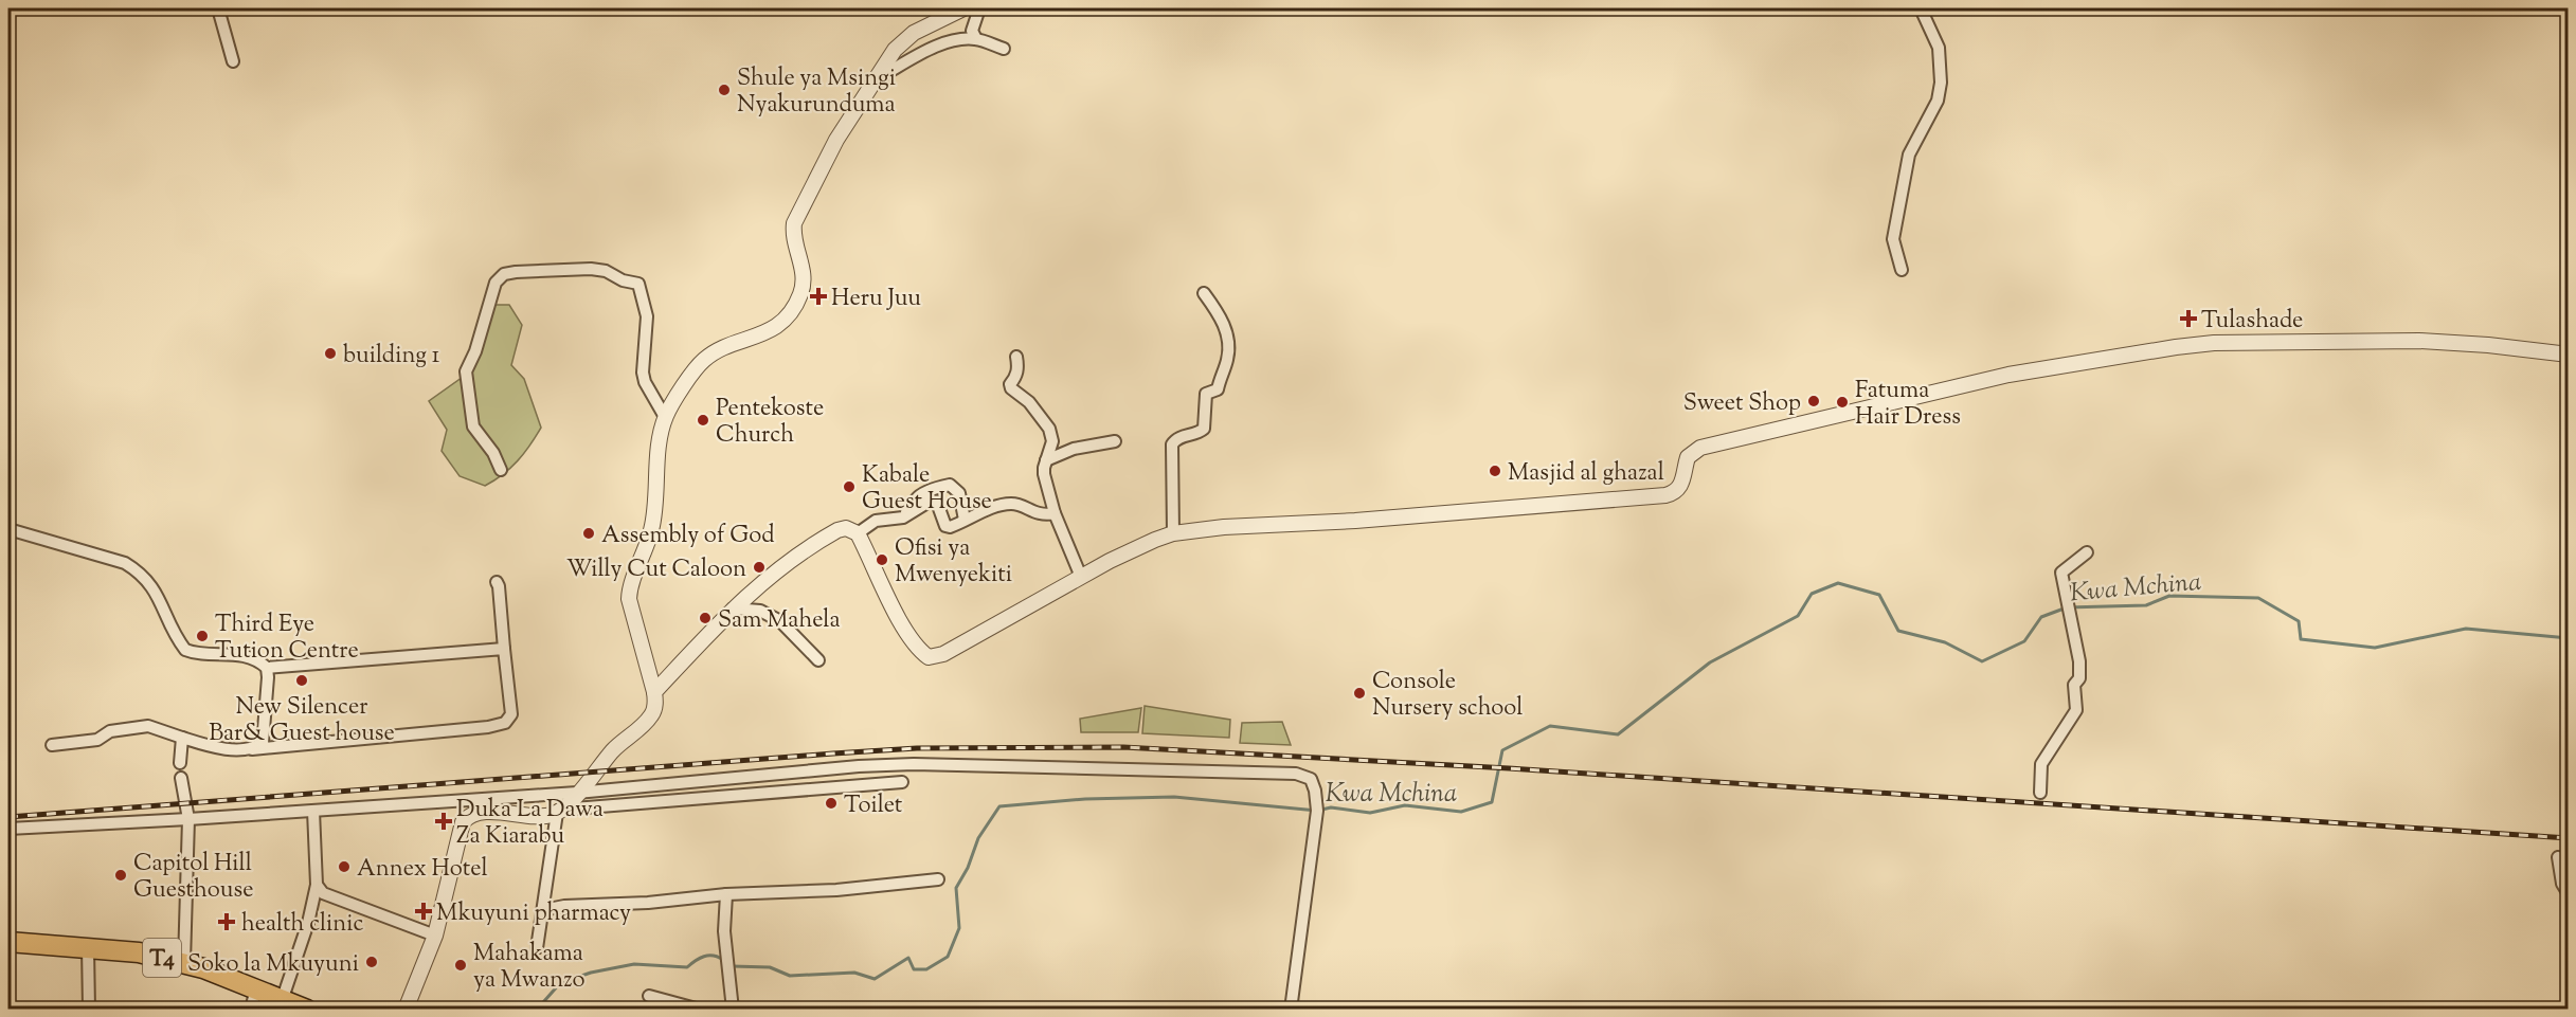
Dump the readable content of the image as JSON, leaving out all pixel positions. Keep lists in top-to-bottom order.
{
  "streets": {
    "highway": ["T4"]
  },
  "water": ["Kwa Mchina"],
  "places": {
    "other": [
      "Shule ya Msingi Nyakurunduma",
      "building 1",
      "Sweet Shop",
      "Fatuma Hair Dress",
      "Pentekoste Church",
      "Masjid al ghazal",
      "Kabale Guest House",
      "Assembly of God",
      "Ofisi ya Mwenyekiti",
      "Willy Cut Caloon",
      "Sam Mahela",
      "Third Eye Tution Centre",
      "New Silencer Bar& Guest house",
      "Console Nursery school",
      "Toilet",
      "Annex Hotel",
      "Capitol Hill Guesthouse",
      "Soko la Mkuyuni",
      "Mahakama ya Mwanzo"
    ],
    "health": [
      "Heru Juu",
      "Tulashade",
      "Duka La Dawa Za Kiarabu",
      "Mkuyuni pharmacy",
      "health clinic"
    ]
  }
}
